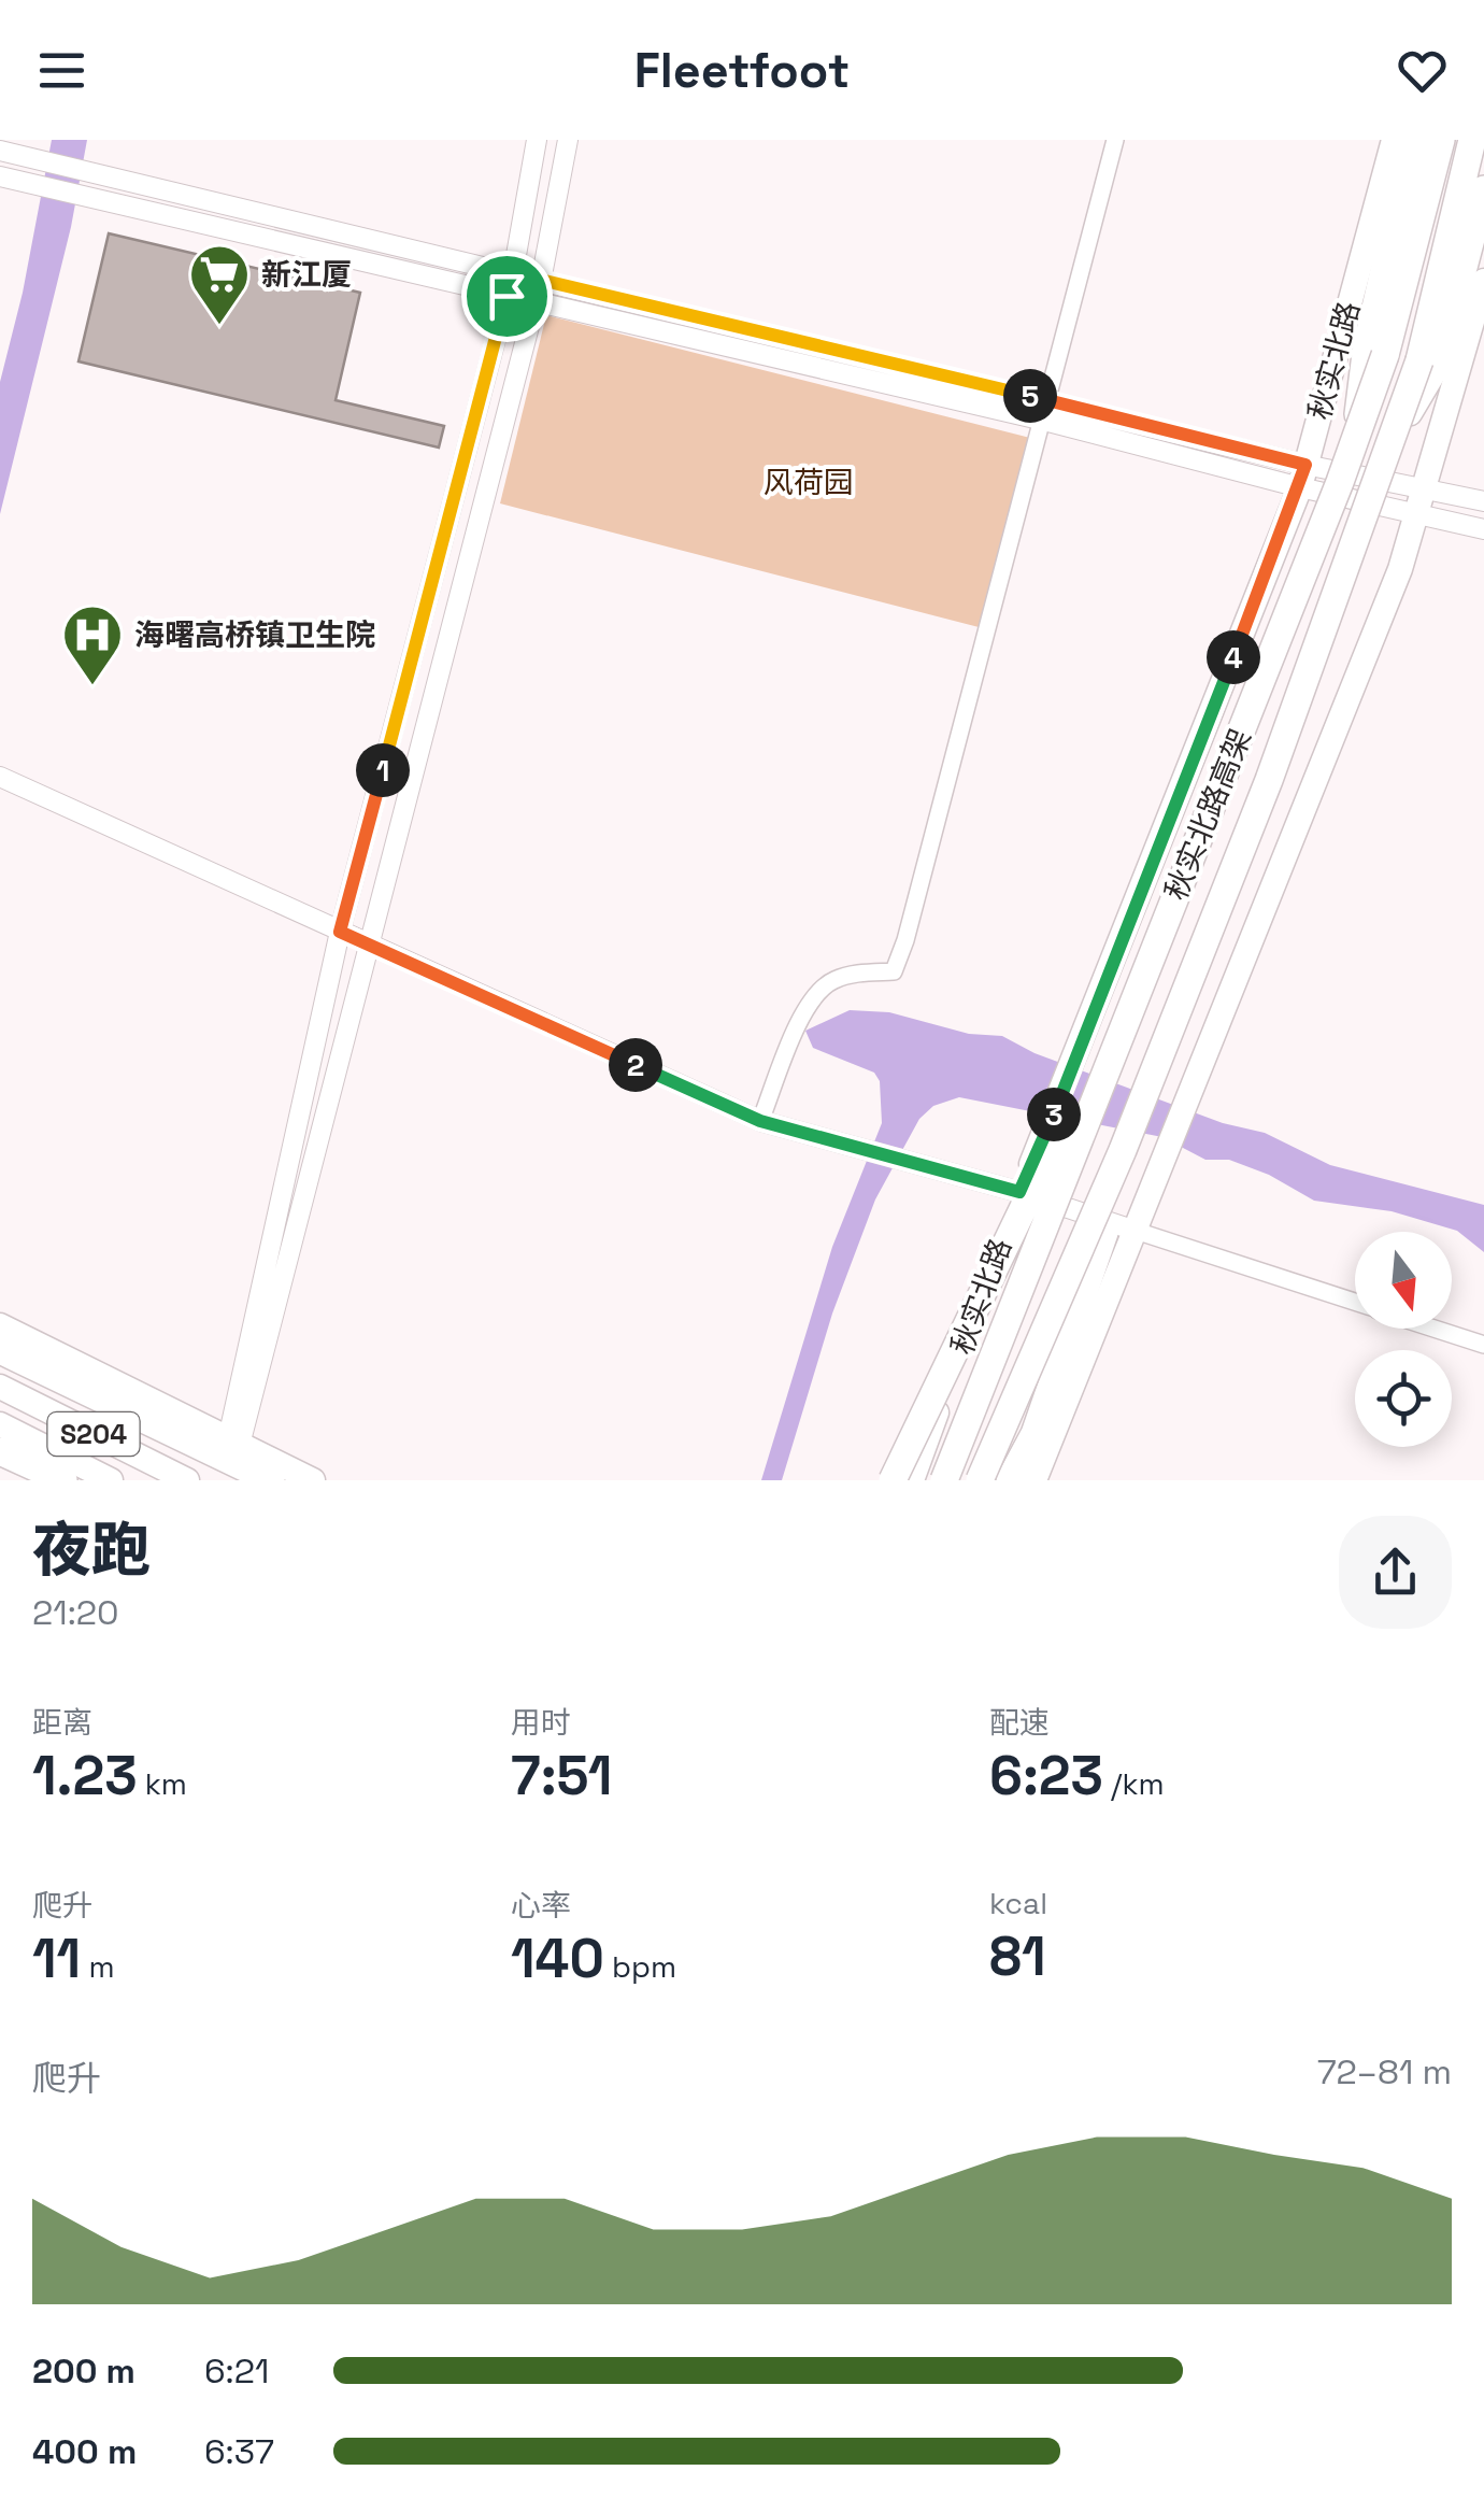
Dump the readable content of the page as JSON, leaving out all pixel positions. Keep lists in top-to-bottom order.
{
  "streets": {
    "highway": ["秋实北路高架"],
    "main road": ["秋实北路", "S204"]
  },
  "parks": ["风荷园"],
  "places": {
    "supermarket": ["新江厦"],
    "hospital": ["海曙高桥镇卫生院"]
  },
  "north": "bottom",
  "page": {
    "header": "Fleetfoot",
    "pins": [
      "5",
      "4",
      "1",
      "2",
      "3"
    ],
    "heading": ["夜跑", "21:20"],
    "stats": [
      ["距离", "1.23 km"],
      ["用时", "7:51"],
      ["配速", "6:23 /km"],
      ["爬升", "11 m"],
      ["心率", "140 bpm"],
      ["kcal", "81"]
    ],
    "chart": ["爬升", "72–81 m"],
    "list": [
      {
        "name": "200 m",
        "note": "6:21"
      },
      {
        "name": "400 m",
        "note": "6:37"
      }
    ]
  }
}
